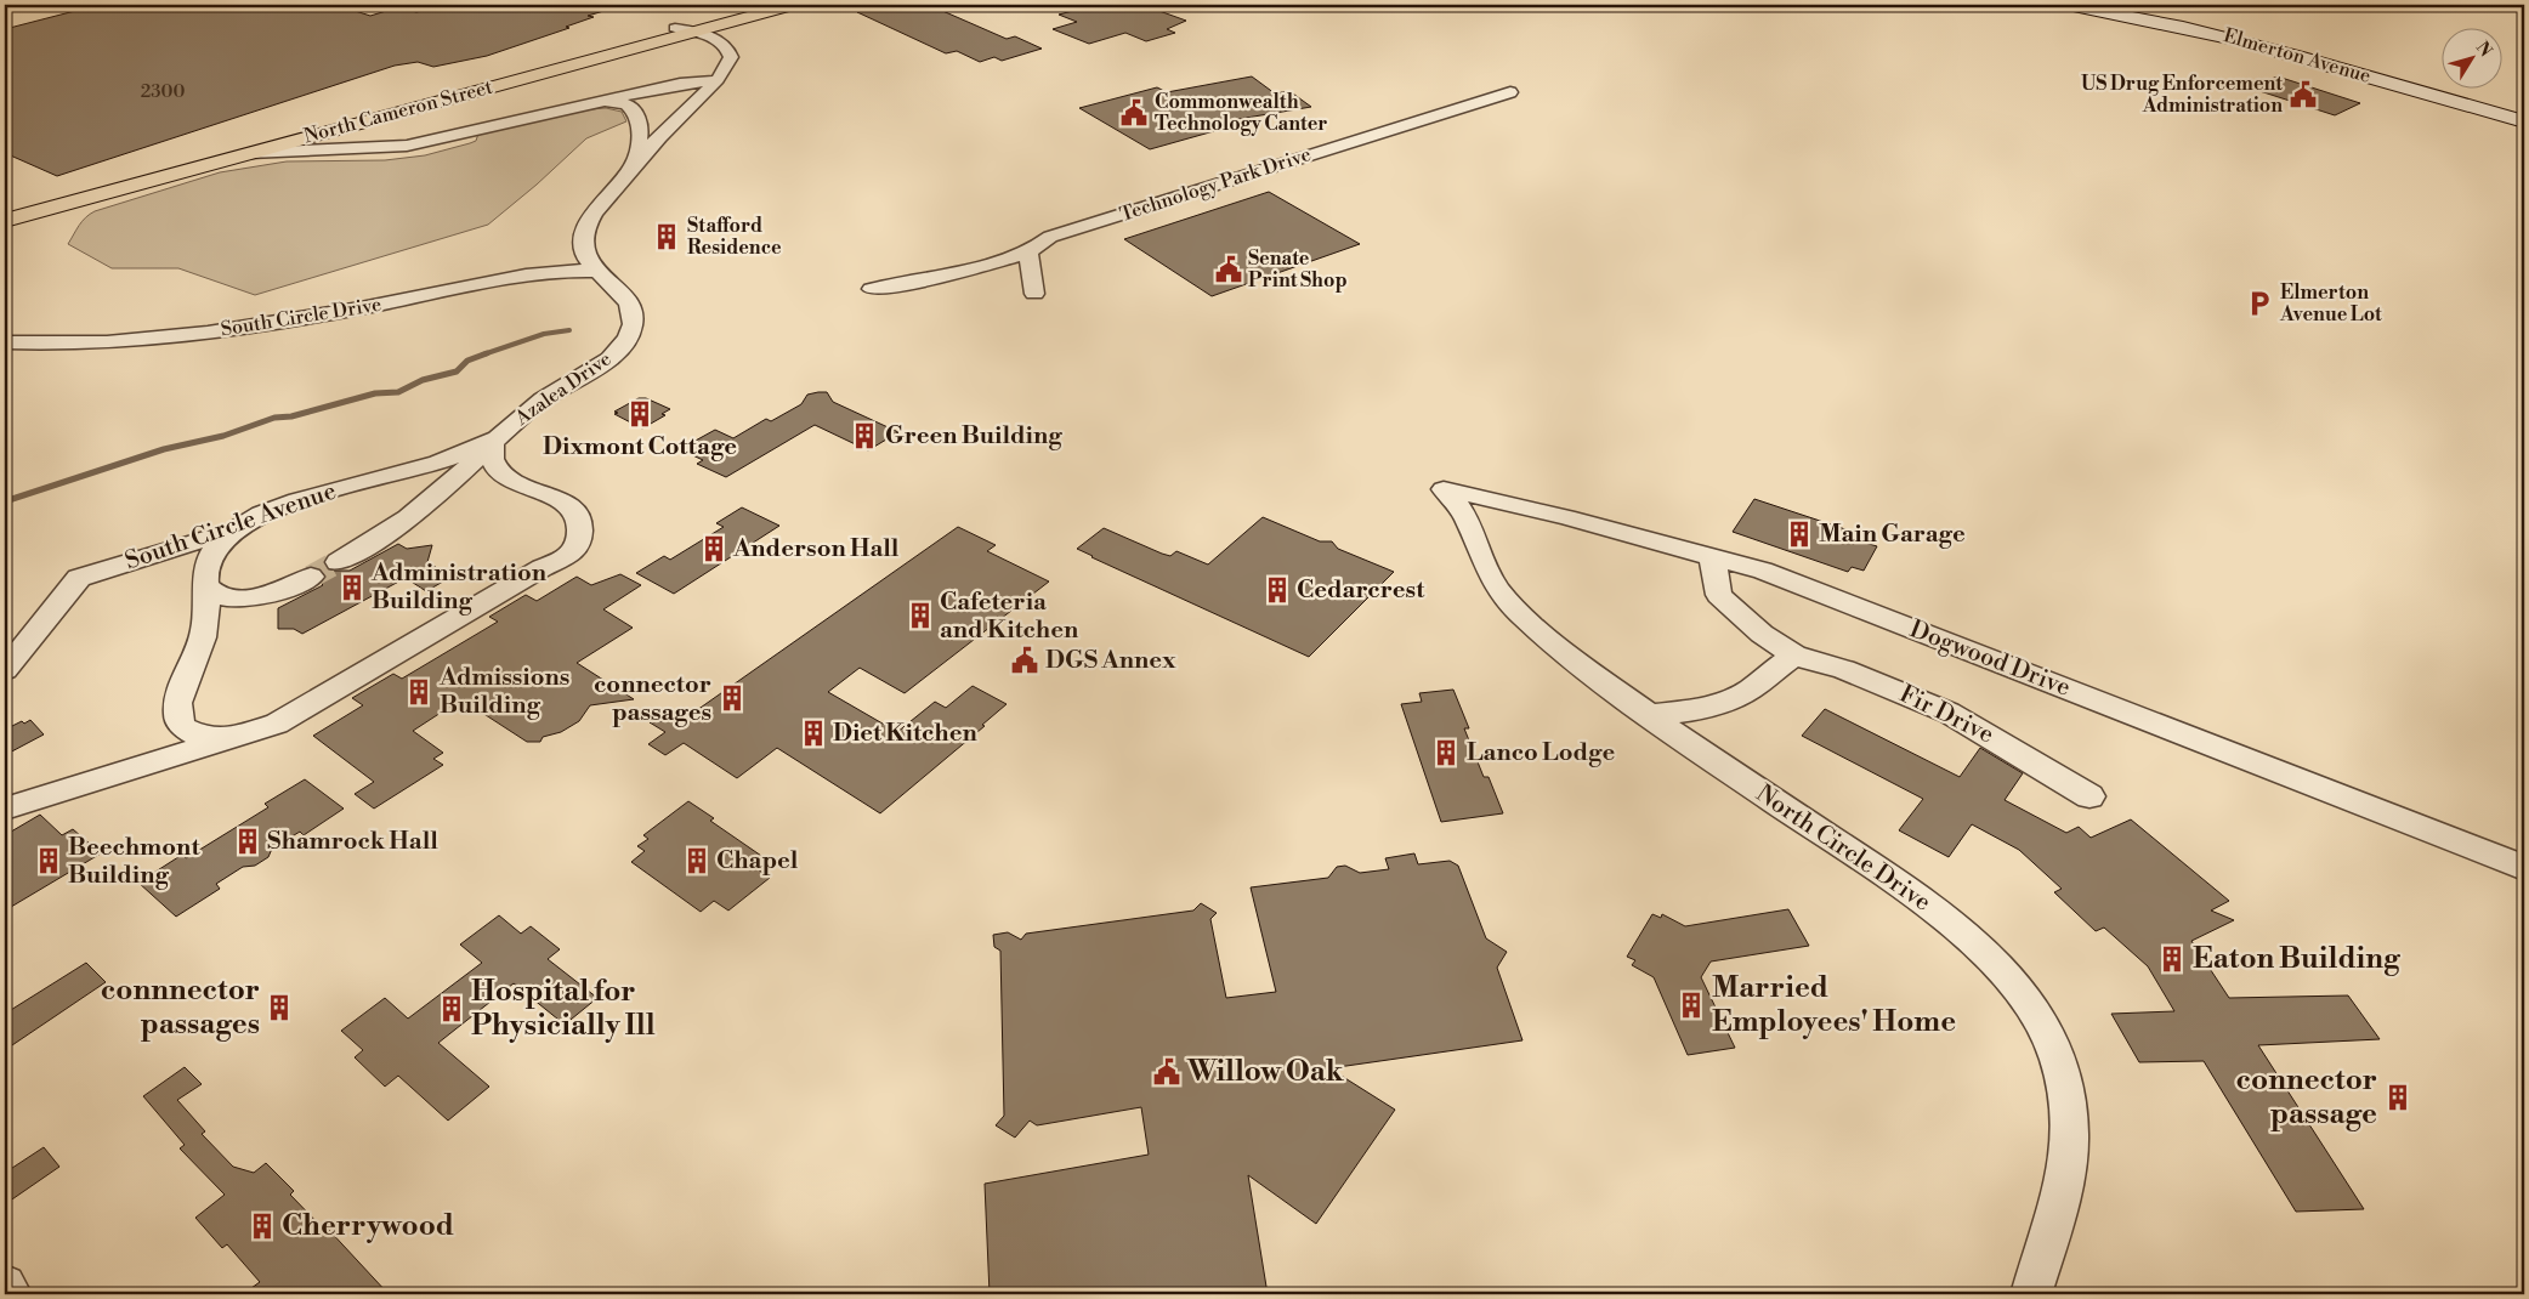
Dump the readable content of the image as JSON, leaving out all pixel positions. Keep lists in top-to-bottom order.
{
  "streets": {
    "highway": ["North Cameron Street"],
    "main road": ["Elmerton Avenue"],
    "street": [
      "Technology Park Drive",
      "South Circle Drive",
      "Azalea Drive",
      "South Circle Avenue",
      "Dogwood Drive",
      "Fir Drive",
      "North Circle Drive"
    ]
  },
  "crossings": [
    ["North Cameron Street", "Azalea Drive"],
    ["South Circle Drive", "Azalea Drive"],
    ["Azalea Drive", "South Circle Avenue"],
    ["Dogwood Drive", "Fir Drive"],
    ["Dogwood Drive", "North Circle Drive"]
  ],
  "places": {
    "public building": [
      "US Drug Enforcement Administration",
      "Commonwealth Technology Canter",
      "Senate Print Shop",
      "DGS Annex",
      "Willow Oak"
    ],
    "building": [
      "Stafford Residence",
      "Dixmont Cottage",
      "Green Building",
      "Main Garage",
      "Anderson Hall",
      "Administration Building",
      "Cedarcrest",
      "Cafeteria and Kitchen",
      "Admissions Building",
      "connector passages",
      "Diet Kitchen",
      "Lanco Lodge",
      "Shamrock Hall",
      "Beechmont Building",
      "Chapel",
      "Eaton Building",
      "Married Employees' Home",
      "connnector passages",
      "Hospital for Physicially Ill",
      "connector passage",
      "Cherrywood"
    ],
    "parking": ["Elmerton Avenue Lot"]
  },
  "house_numbers": ["2300"],
  "north": "top right"
}
